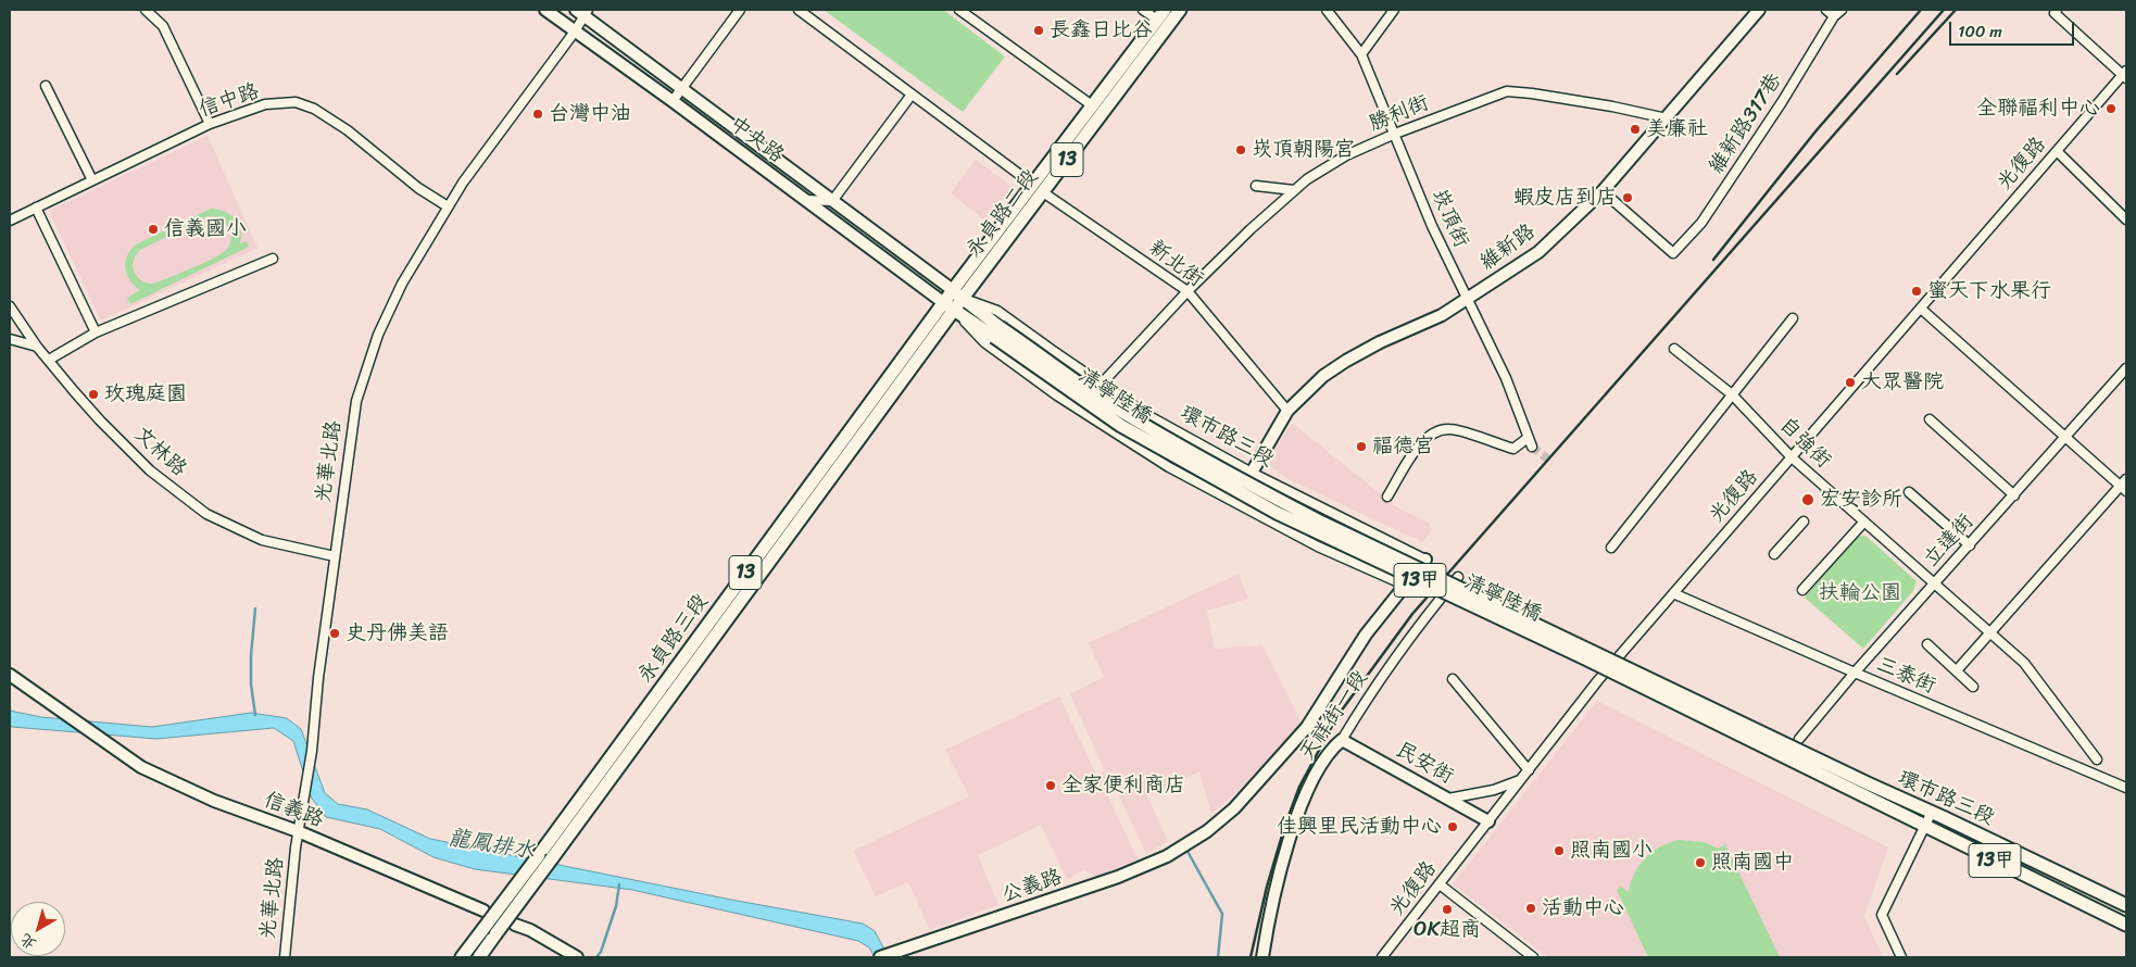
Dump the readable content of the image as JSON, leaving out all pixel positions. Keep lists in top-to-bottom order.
{
  "streets": {
    "main road": [
      "13",
      "永貞路二段",
      "清寧陸橋",
      "環市路三段",
      "13甲",
      "永貞路三段"
    ],
    "street": [
      "信中路",
      "勝利街",
      "維新路317巷",
      "中央路",
      "光復路",
      "崁頂街",
      "維新路",
      "新北街",
      "自強街",
      "文林路",
      "光華北路",
      "立達街",
      "三泰街",
      "天祥街一段",
      "民安街",
      "信義路",
      "公義路"
    ]
  },
  "crossings": [
    ["信中路", "光華北路"],
    ["勝利街", "崁頂街"],
    ["勝利街", "維新路"],
    ["勝利街", "新北街"],
    ["勝利街", "環市路三段"],
    ["維新路317巷", "維新路"],
    ["中央路", "永貞路二段"],
    ["中央路", "環市路三段"],
    ["中央路", "光華北路"],
    ["中央路", "13甲"],
    ["中央路", "永貞路三段"],
    ["光復路", "自強街"],
    ["光復路", "三泰街"],
    ["光復路", "民安街"],
    ["永貞路二段", "新北街"],
    ["永貞路二段", "環市路三段"],
    ["永貞路二段", "13甲"],
    ["永貞路二段", "永貞路三段"],
    ["崁頂街", "維新路"],
    ["維新路", "新北街"],
    ["維新路", "環市路三段"],
    ["清寧陸橋", "環市路三段"],
    ["清寧陸橋", "13甲"],
    ["環市路三段", "13甲"],
    ["環市路三段", "永貞路三段"],
    ["自強街", "立達街"],
    ["文林路", "光華北路"],
    ["光華北路", "信義路"],
    ["立達街", "三泰街"],
    ["13甲", "永貞路三段"],
    ["天祥街一段", "民安街"]
  ],
  "water": ["龍鳳排水"],
  "parks": ["扶輪公園"],
  "places": [
    "長鑫日比谷",
    "全聯福利中心",
    "台灣中油",
    "美廉社",
    "崁頂朝陽宮",
    "蝦皮店到店",
    "信義國小",
    "蜜天下水果行",
    "大眾醫院",
    "玫瑰庭園",
    "福德宮",
    "宏安診所",
    "史丹佛美語",
    "全家便利商店",
    "佳興里民活動中心",
    "照南國小",
    "照南國中",
    "活動中心",
    "OK超商"
  ],
  "scale_bar": "100 m",
  "north": "bottom left"
}
